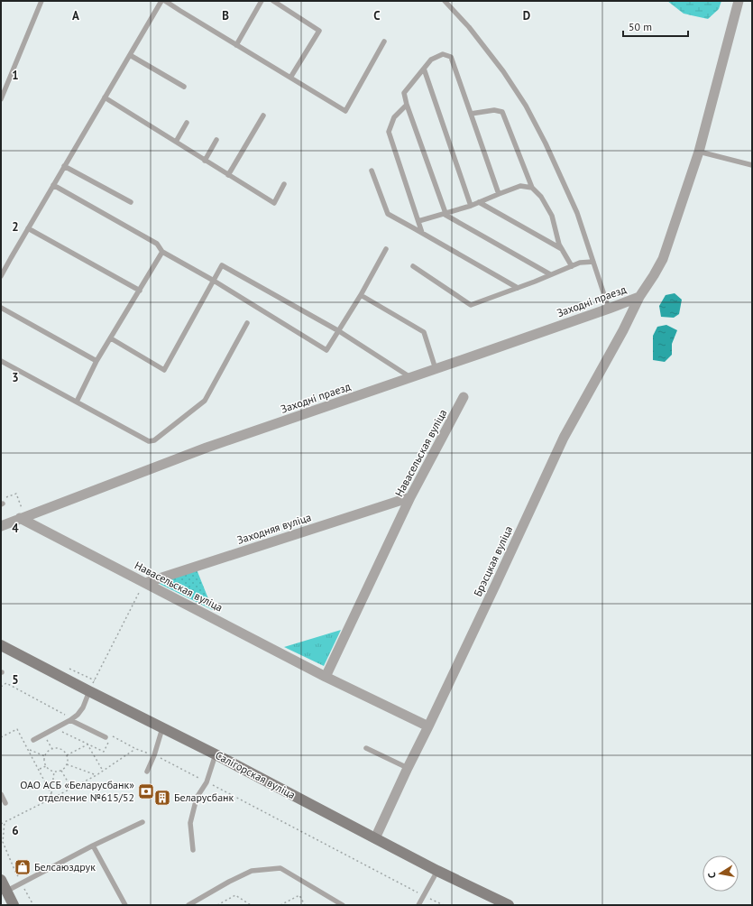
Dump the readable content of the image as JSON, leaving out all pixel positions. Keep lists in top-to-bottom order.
{
  "streets": {
    "main road": ["Салігорская вуліца"],
    "street": [
      "Заходні праезд",
      "Навасельская вуліца",
      "Заходняя вуліца",
      "Брэсцкая вуліца"
    ]
  },
  "crossings": [
    ["Заходні праезд", "Навасельская вуліца"],
    ["Заходні праезд", "Брэсцкая вуліца"],
    ["Навасельская вуліца", "Заходняя вуліца"],
    ["Навасельская вуліца", "Брэсцкая вуліца"],
    ["Брэсцкая вуліца", "Салігорская вуліца"]
  ],
  "places": {
    "bank": ["ОАО АСБ «Беларусбанк» отделение №615/52"],
    "building": ["Беларусбанк"],
    "shop": ["Белсаюздрук"]
  },
  "scale_bar": "50 m",
  "north": "left",
  "grid": {
    "columns": [
      "A",
      "B",
      "C",
      "D"
    ],
    "rows": [
      "1",
      "2",
      "3",
      "4",
      "5",
      "6"
    ]
  }
}
